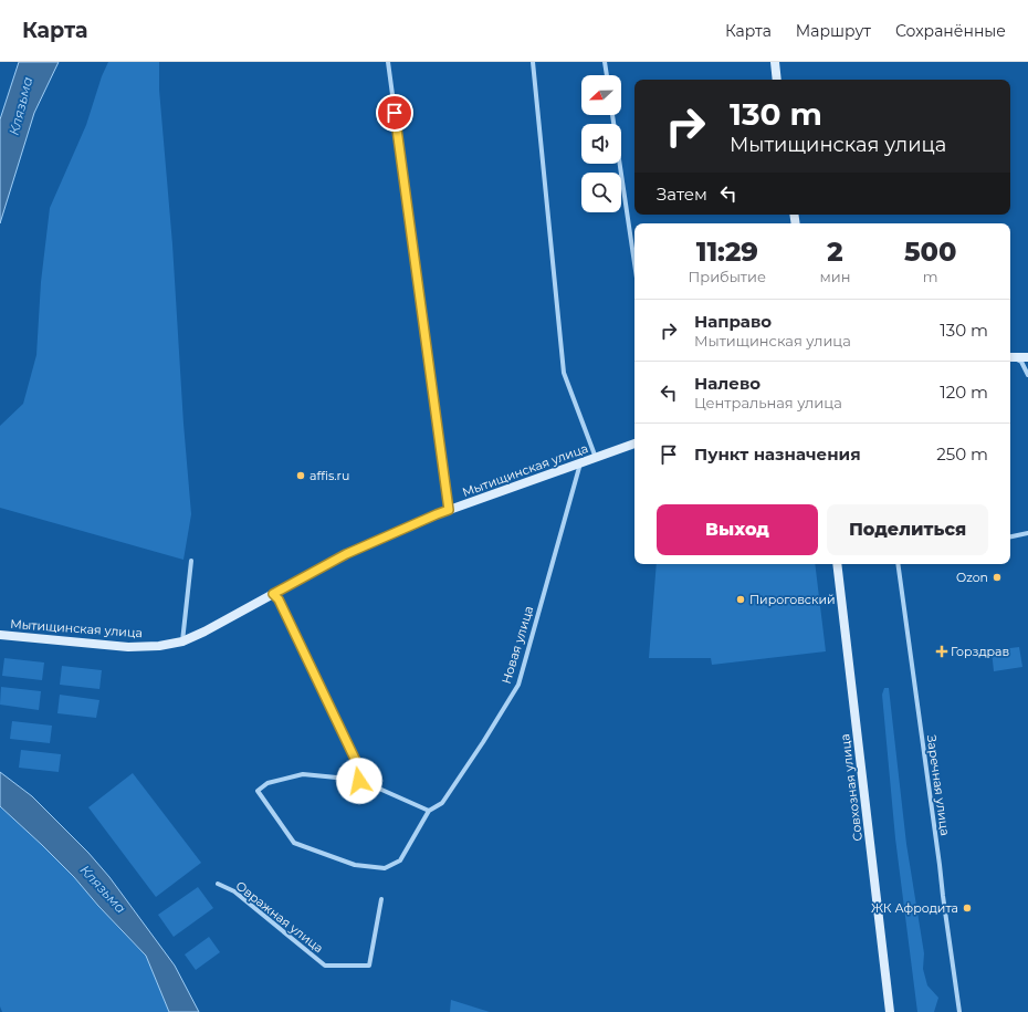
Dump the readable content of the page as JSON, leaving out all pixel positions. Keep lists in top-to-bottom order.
{
  "streets": {
    "street": [
      "Мытищинская улица",
      "Новая улица",
      "Заречная улица",
      "Совхозная улица",
      "Овражная улица"
    ]
  },
  "crossings": [
    ["Мытищинская улица", "Новая улица"]
  ],
  "water": ["Клязьма"],
  "places": {
    "other": [
      "affis.ru",
      "Ozon",
      "Пироговский",
      "ЖК Афродита"
    ],
    "health": ["Горздрав"]
  },
  "north": "left",
  "page": {
    "header": "Карта",
    "nav": ["Карта", "Маршрут", "Сохранённые"],
    "turn": ["130 m", "Мытищинская улица"],
    "then": "Затем",
    "eta": [
      "11:29",
      "Прибытие",
      "2",
      "мин",
      "500",
      "m"
    ],
    "list": [
      {
        "name": "Направо",
        "note": "Мытищинская улица",
        "value": "130 m"
      },
      {
        "name": "Налево",
        "note": "Центральная улица",
        "value": "120 m"
      },
      {
        "name": "Пункт назначения",
        "value": "250 m"
      }
    ],
    "buttons": ["Выход", "Поделиться"]
  }
}
